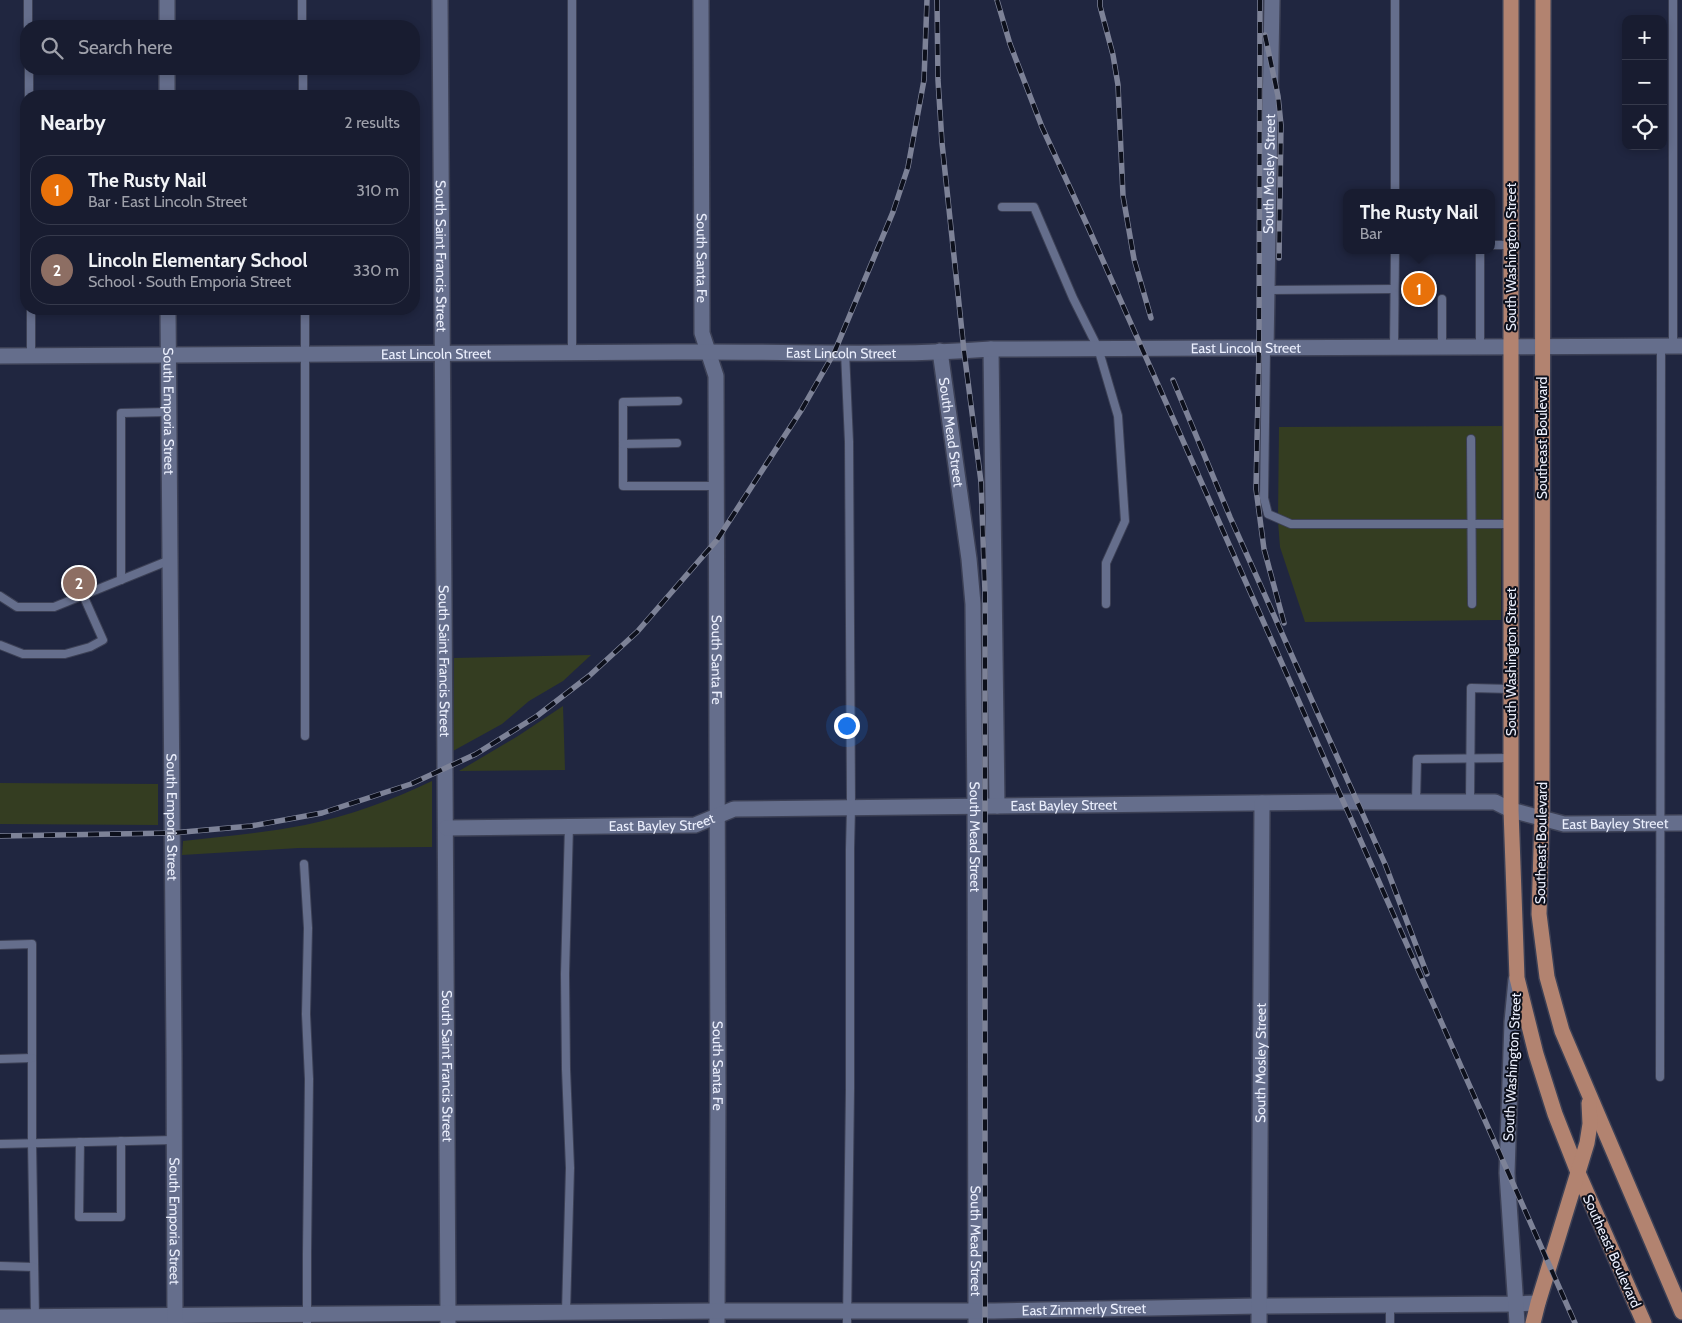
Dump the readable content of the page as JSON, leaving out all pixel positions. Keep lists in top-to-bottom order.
{
  "streets": {
    "main road": ["South Washington Street", "Southeast Boulevard"],
    "street": [
      "South Mosley Street",
      "South Saint Francis Street",
      "South Santa Fe",
      "East Lincoln Street",
      "South Emporia Street",
      "South Mead Street",
      "East Bayley Street",
      "East Zimmerly Street"
    ]
  },
  "crossings": [
    ["South Mosley Street", "East Lincoln Street"],
    ["South Mosley Street", "East Bayley Street"],
    ["South Mosley Street", "East Zimmerly Street"],
    ["South Saint Francis Street", "East Lincoln Street"],
    ["South Saint Francis Street", "East Bayley Street"],
    ["South Saint Francis Street", "East Zimmerly Street"],
    ["South Washington Street", "East Lincoln Street"],
    ["South Washington Street", "Southeast Boulevard"],
    ["South Washington Street", "East Bayley Street"],
    ["South Washington Street", "East Zimmerly Street"],
    ["South Santa Fe", "East Lincoln Street"],
    ["South Santa Fe", "East Bayley Street"],
    ["South Santa Fe", "East Zimmerly Street"],
    ["East Lincoln Street", "South Emporia Street"],
    ["East Lincoln Street", "South Mead Street"],
    ["East Lincoln Street", "Southeast Boulevard"],
    ["South Emporia Street", "East Zimmerly Street"],
    ["South Mead Street", "East Bayley Street"],
    ["South Mead Street", "East Zimmerly Street"],
    ["Southeast Boulevard", "East Bayley Street"]
  ],
  "page": {
    "map_buttons": ["+", "−"],
    "search": "Search here",
    "heading": ["Nearby", "2 results"],
    "list": [
      {
        "mark": "1",
        "name": "The Rusty Nail",
        "note": "Bar · East Lincoln Street",
        "value": "310 m"
      },
      {
        "mark": "2",
        "name": "Lincoln Elementary School",
        "note": "School · South Emporia Street",
        "value": "330 m"
      }
    ],
    "popup": ["The Rusty Nail", "Bar"],
    "pins": ["1", "2"]
  }
}
